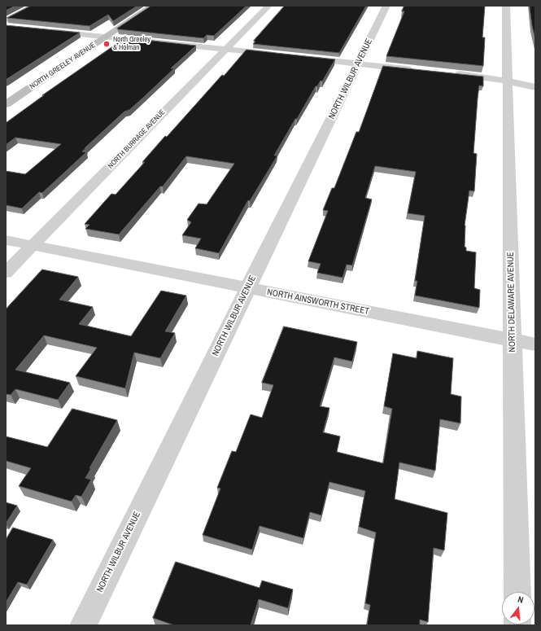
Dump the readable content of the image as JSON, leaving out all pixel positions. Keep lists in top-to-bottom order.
{
  "streets": {
    "main road": ["NORTH GREELEY AVENUE"],
    "street": [
      "NORTH WILBUR AVENUE",
      "NORTH BURRAGE AVENUE",
      "NORTH AINSWORTH STREET",
      "NORTH DELAWARE AVENUE"
    ]
  },
  "crossings": [
    ["NORTH WILBUR AVENUE", "NORTH AINSWORTH STREET"],
    ["NORTH BURRAGE AVENUE", "NORTH AINSWORTH STREET"],
    ["NORTH AINSWORTH STREET", "NORTH DELAWARE AVENUE"]
  ],
  "places": ["North Greeley & Holman"],
  "north": "top"
}
